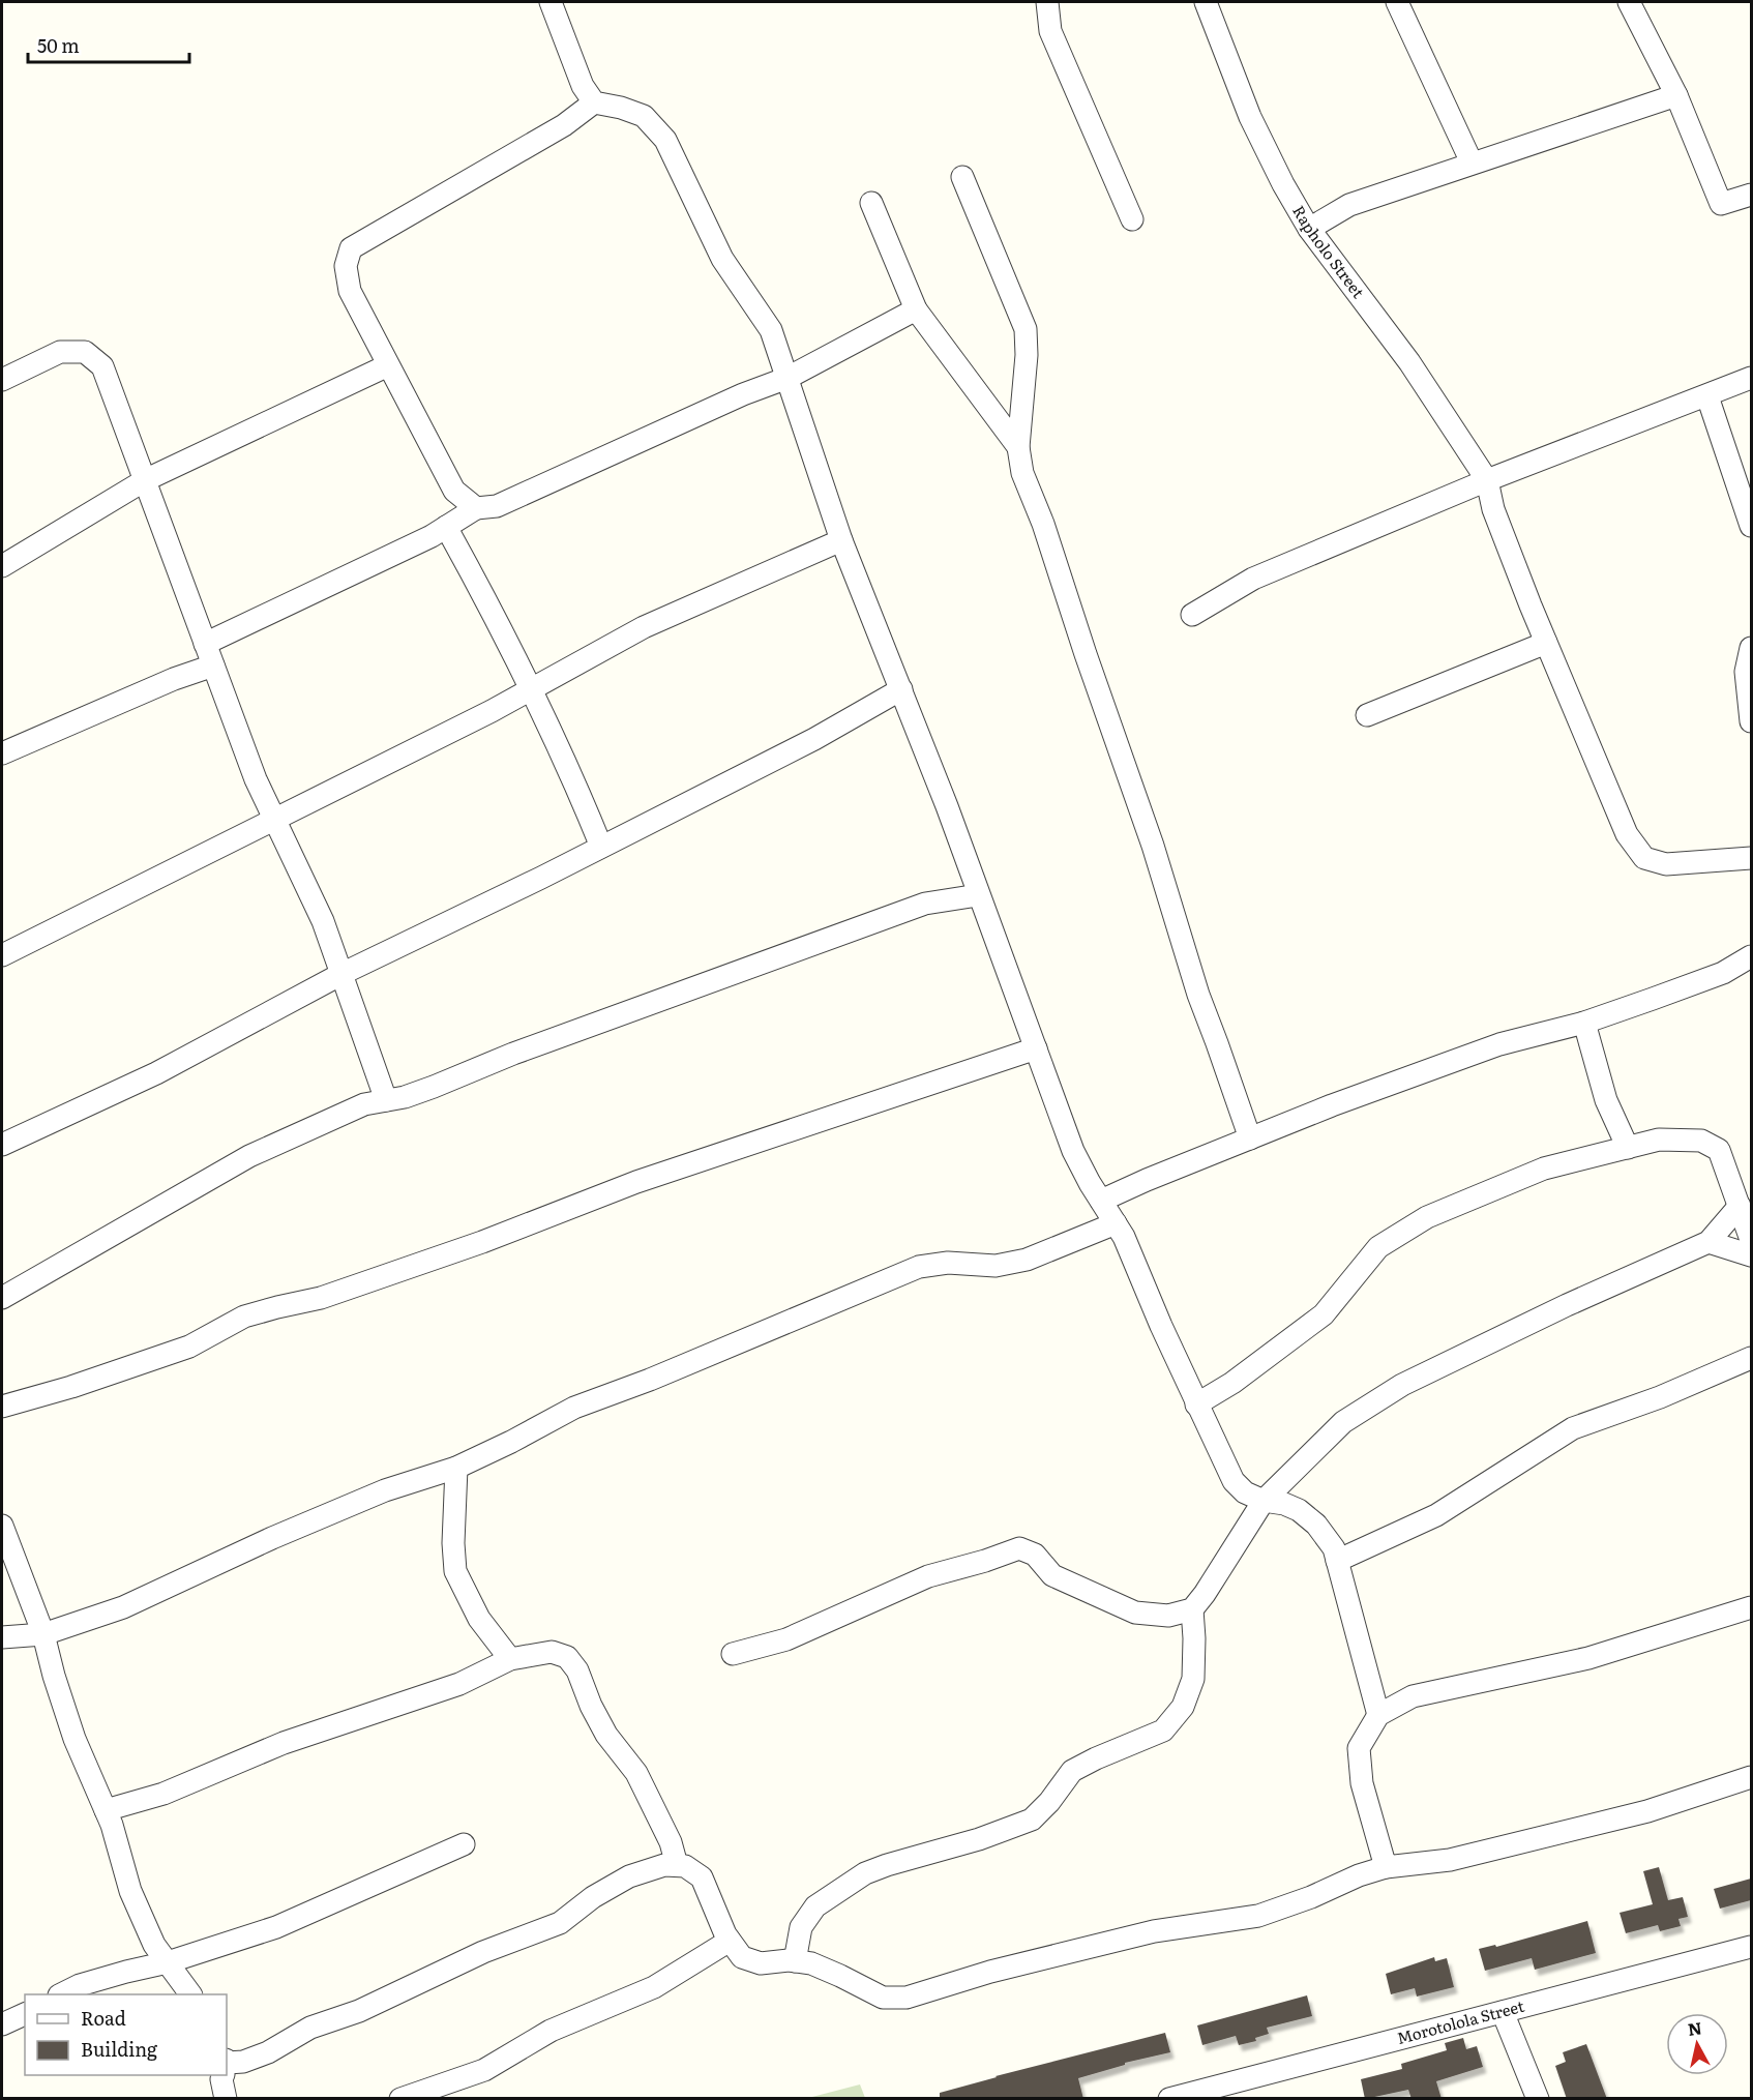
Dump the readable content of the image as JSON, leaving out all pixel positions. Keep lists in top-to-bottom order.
{
  "streets": {
    "street": ["Rapholo Street", "Morotolola Street"]
  },
  "legend": ["Road", "Building"],
  "scale_bar": "50 m",
  "north": "top"
}
